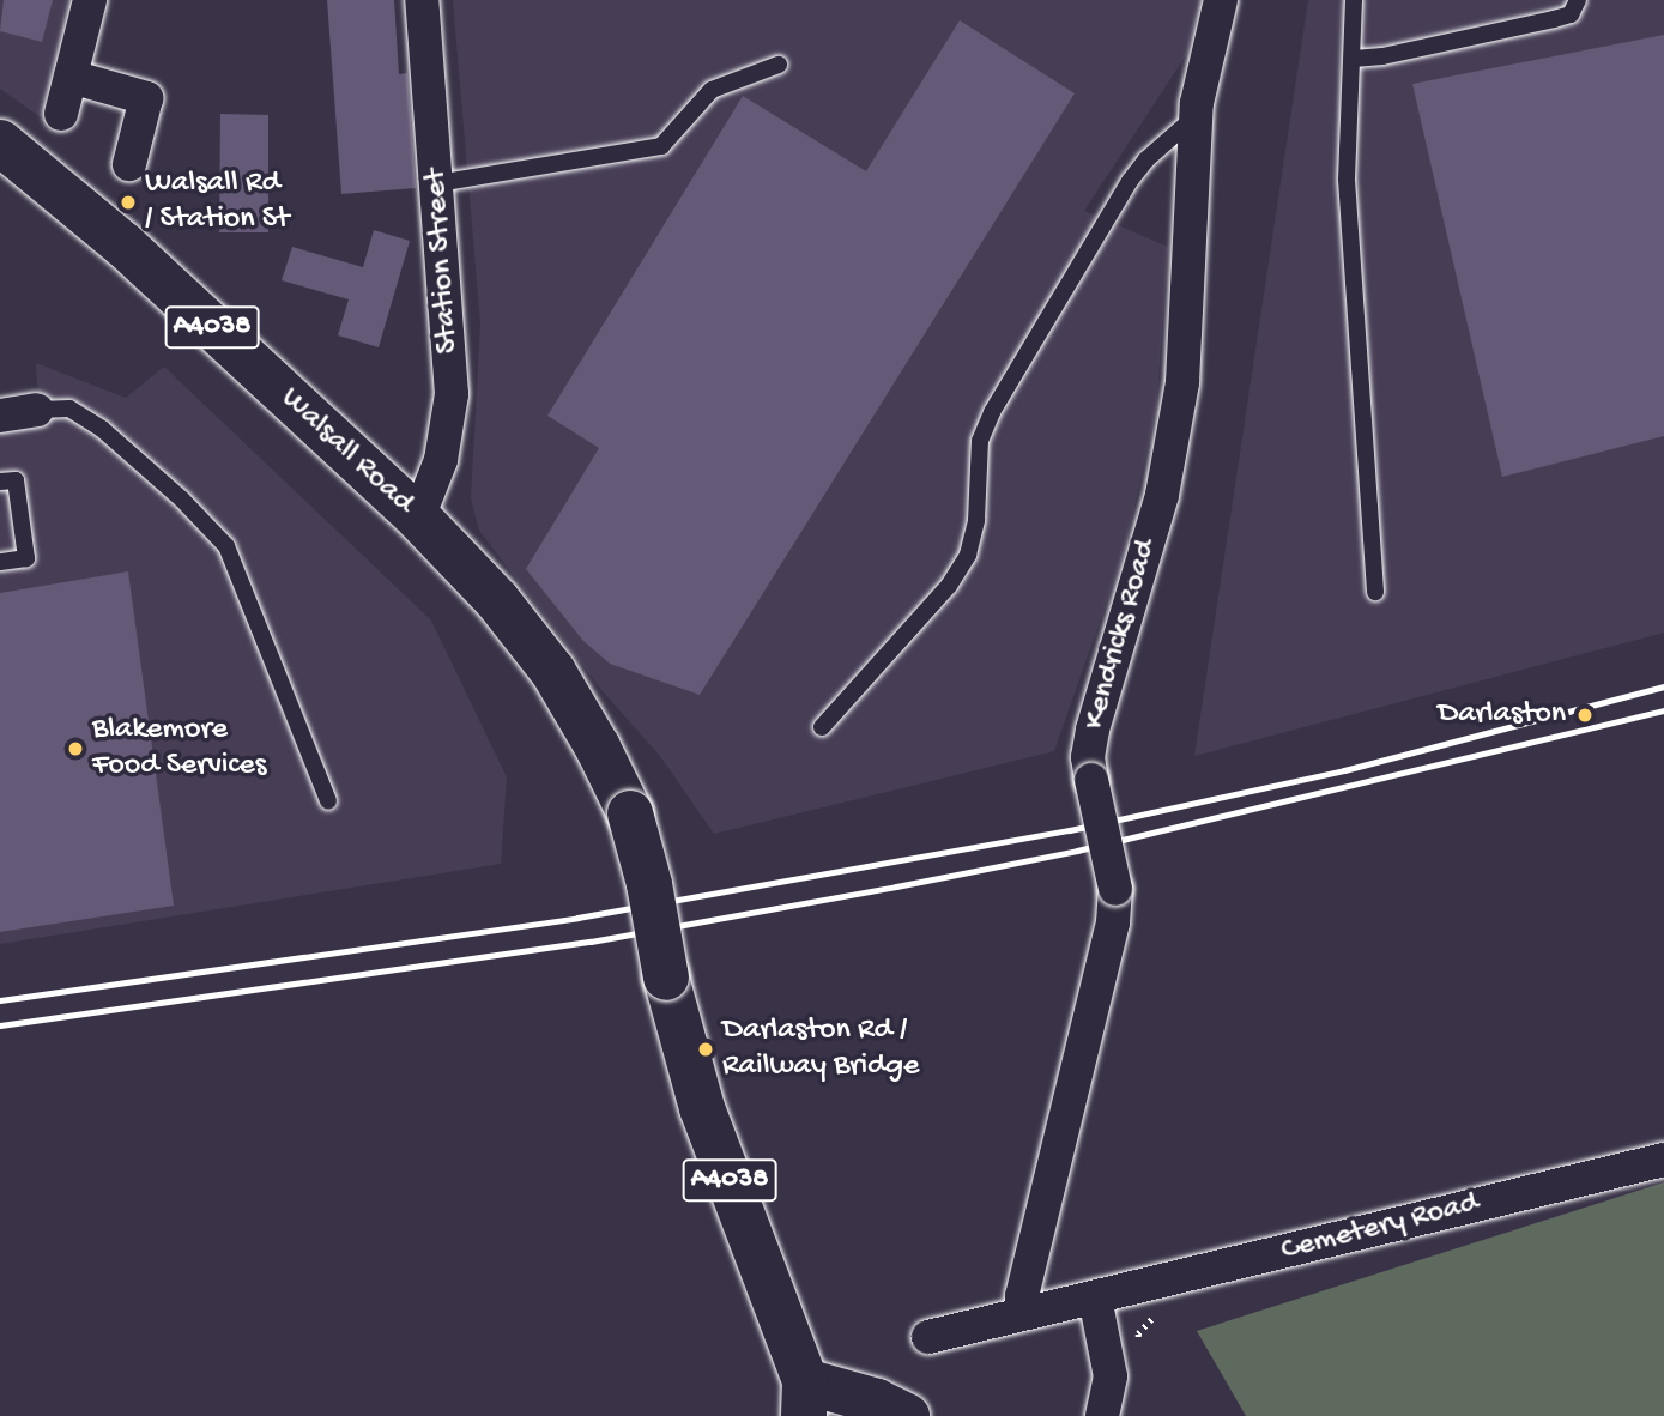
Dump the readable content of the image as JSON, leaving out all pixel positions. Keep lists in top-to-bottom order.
{
  "streets": {
    "main road": ["A4038", "Walsall Road"],
    "street": ["Station Street", "Kendricks Road", "Cemetery Road"]
  },
  "crossings": [
    ["Station Street", "Walsall Road"],
    ["Kendricks Road", "Cemetery Road"]
  ],
  "places": [
    "Walsall Rd / Station St",
    "Darlaston",
    "Blakemore Food Services",
    "Darlaston Rd / Railway Bridge"
  ]
}
